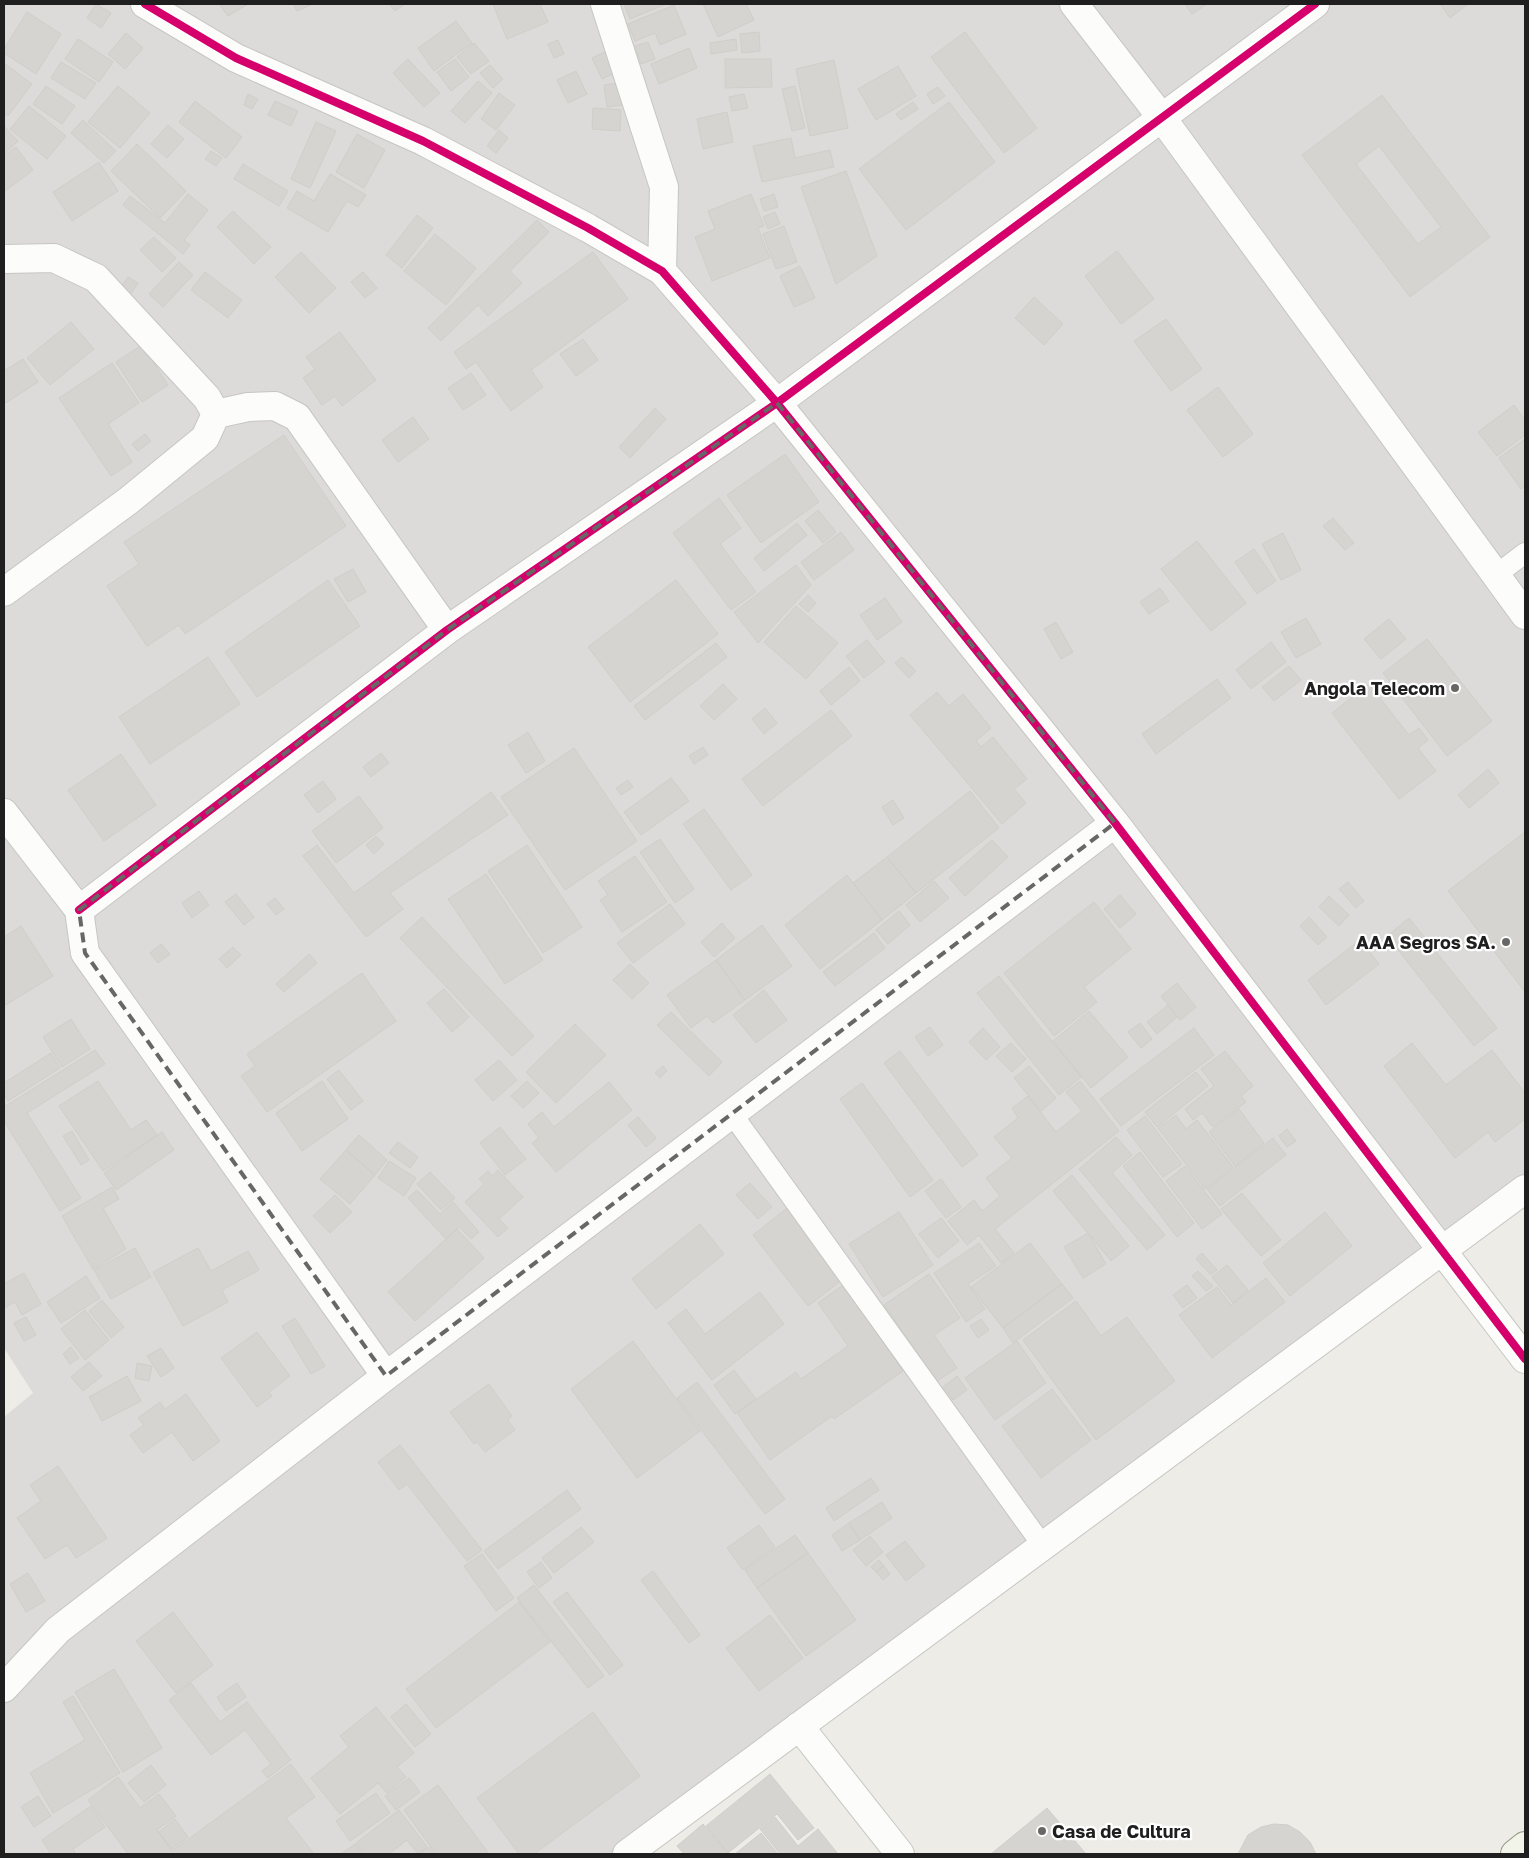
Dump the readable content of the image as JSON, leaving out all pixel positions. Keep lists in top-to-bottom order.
{
  "places": ["Angola Telecom", "AAA Segros SA.", "Casa de Cultura"]
}
